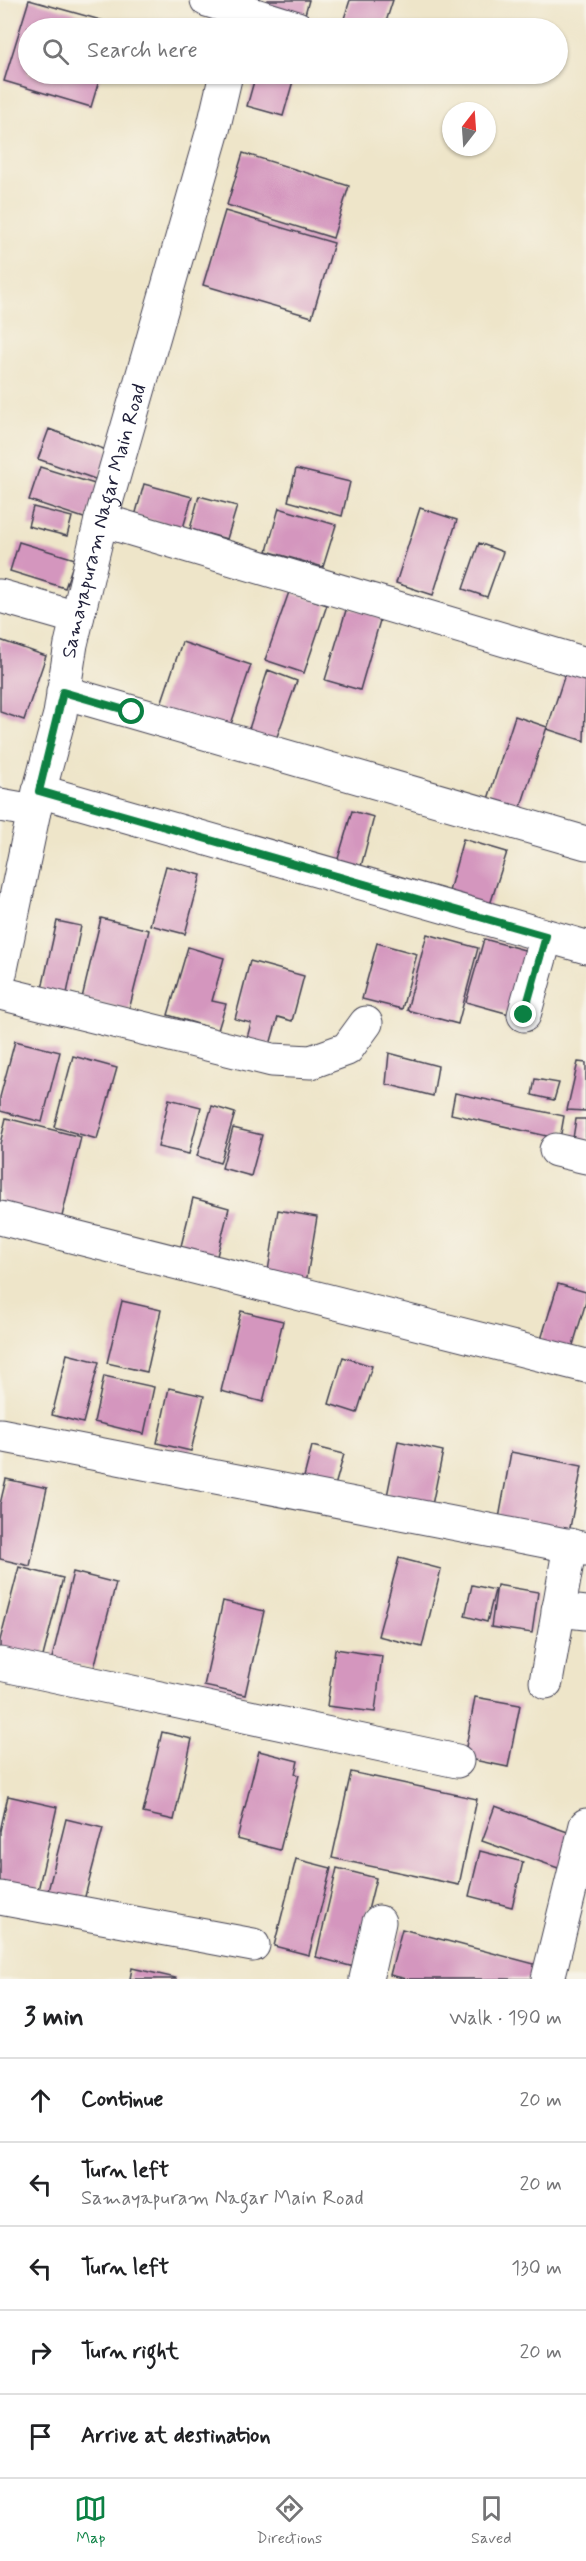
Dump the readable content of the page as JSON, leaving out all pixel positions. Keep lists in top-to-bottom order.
{
  "streets": {
    "street": ["Samayapuram Nagar Main Road"]
  },
  "north": "top",
  "page": {
    "search": "Search here",
    "heading": ["3 min", "Walk · 190 m"],
    "list": [
      ["Continue", "20 m"],
      ["Turn left", "Samayapuram Nagar Main Road", "20 m"],
      ["Turn left", "130 m"],
      ["Turn right", "20 m"],
      "Arrive at destination"
    ],
    "nav": ["Map", "Directions", "Saved"]
  }
}
